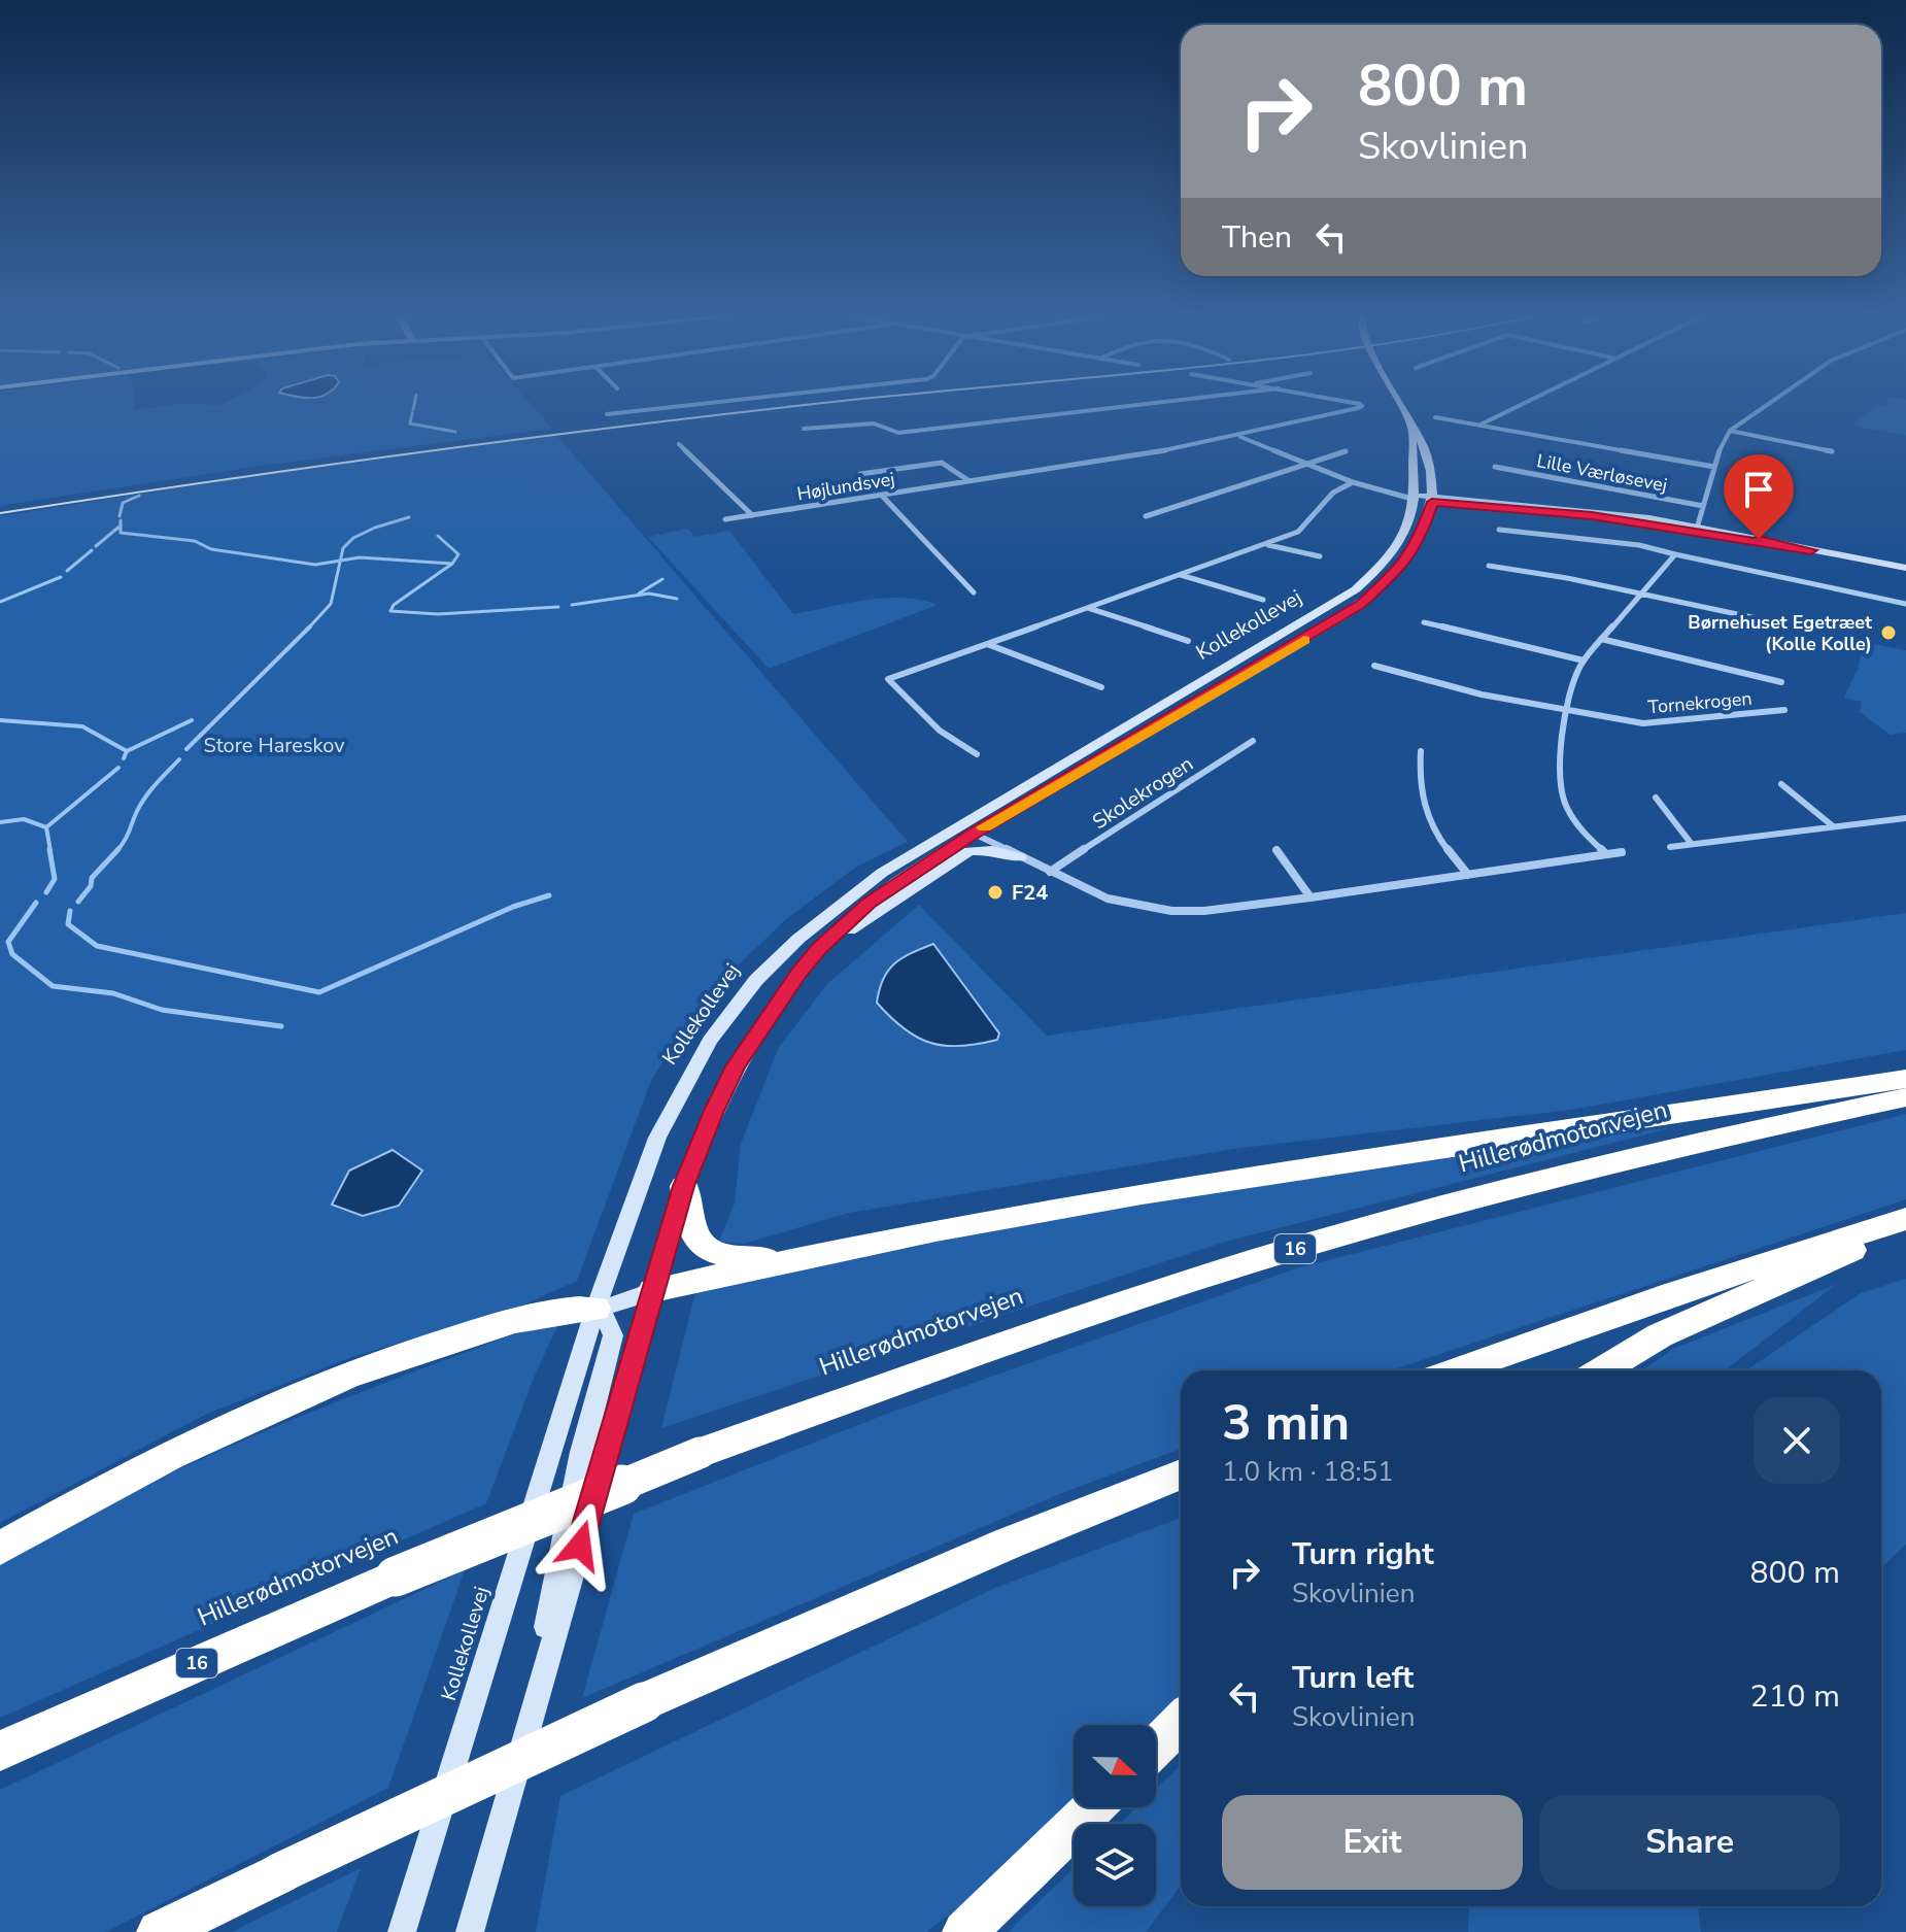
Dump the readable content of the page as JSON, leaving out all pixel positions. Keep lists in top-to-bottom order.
{
  "streets": {
    "highway": ["Hillerødmotorvejen", "16"],
    "street": [
      "Lille Værløsevej",
      "Højlundsvej",
      "Kollekollevej",
      "Tornekrogen",
      "Skolekrogen"
    ]
  },
  "parks": ["Store Hareskov"],
  "places": ["Børnehuset Egetræet (Kolle Kolle)", "F24"],
  "north": "right",
  "page": {
    "turn": ["800 m", "Skovlinien"],
    "then": "Then",
    "heading": ["3 min", "1.0 km · 18:51"],
    "list": [
      {
        "name": "Turn right",
        "note": "Skovlinien",
        "value": "800 m"
      },
      {
        "name": "Turn left",
        "note": "Skovlinien",
        "value": "210 m"
      }
    ],
    "buttons": ["Exit", "Share"]
  }
}
